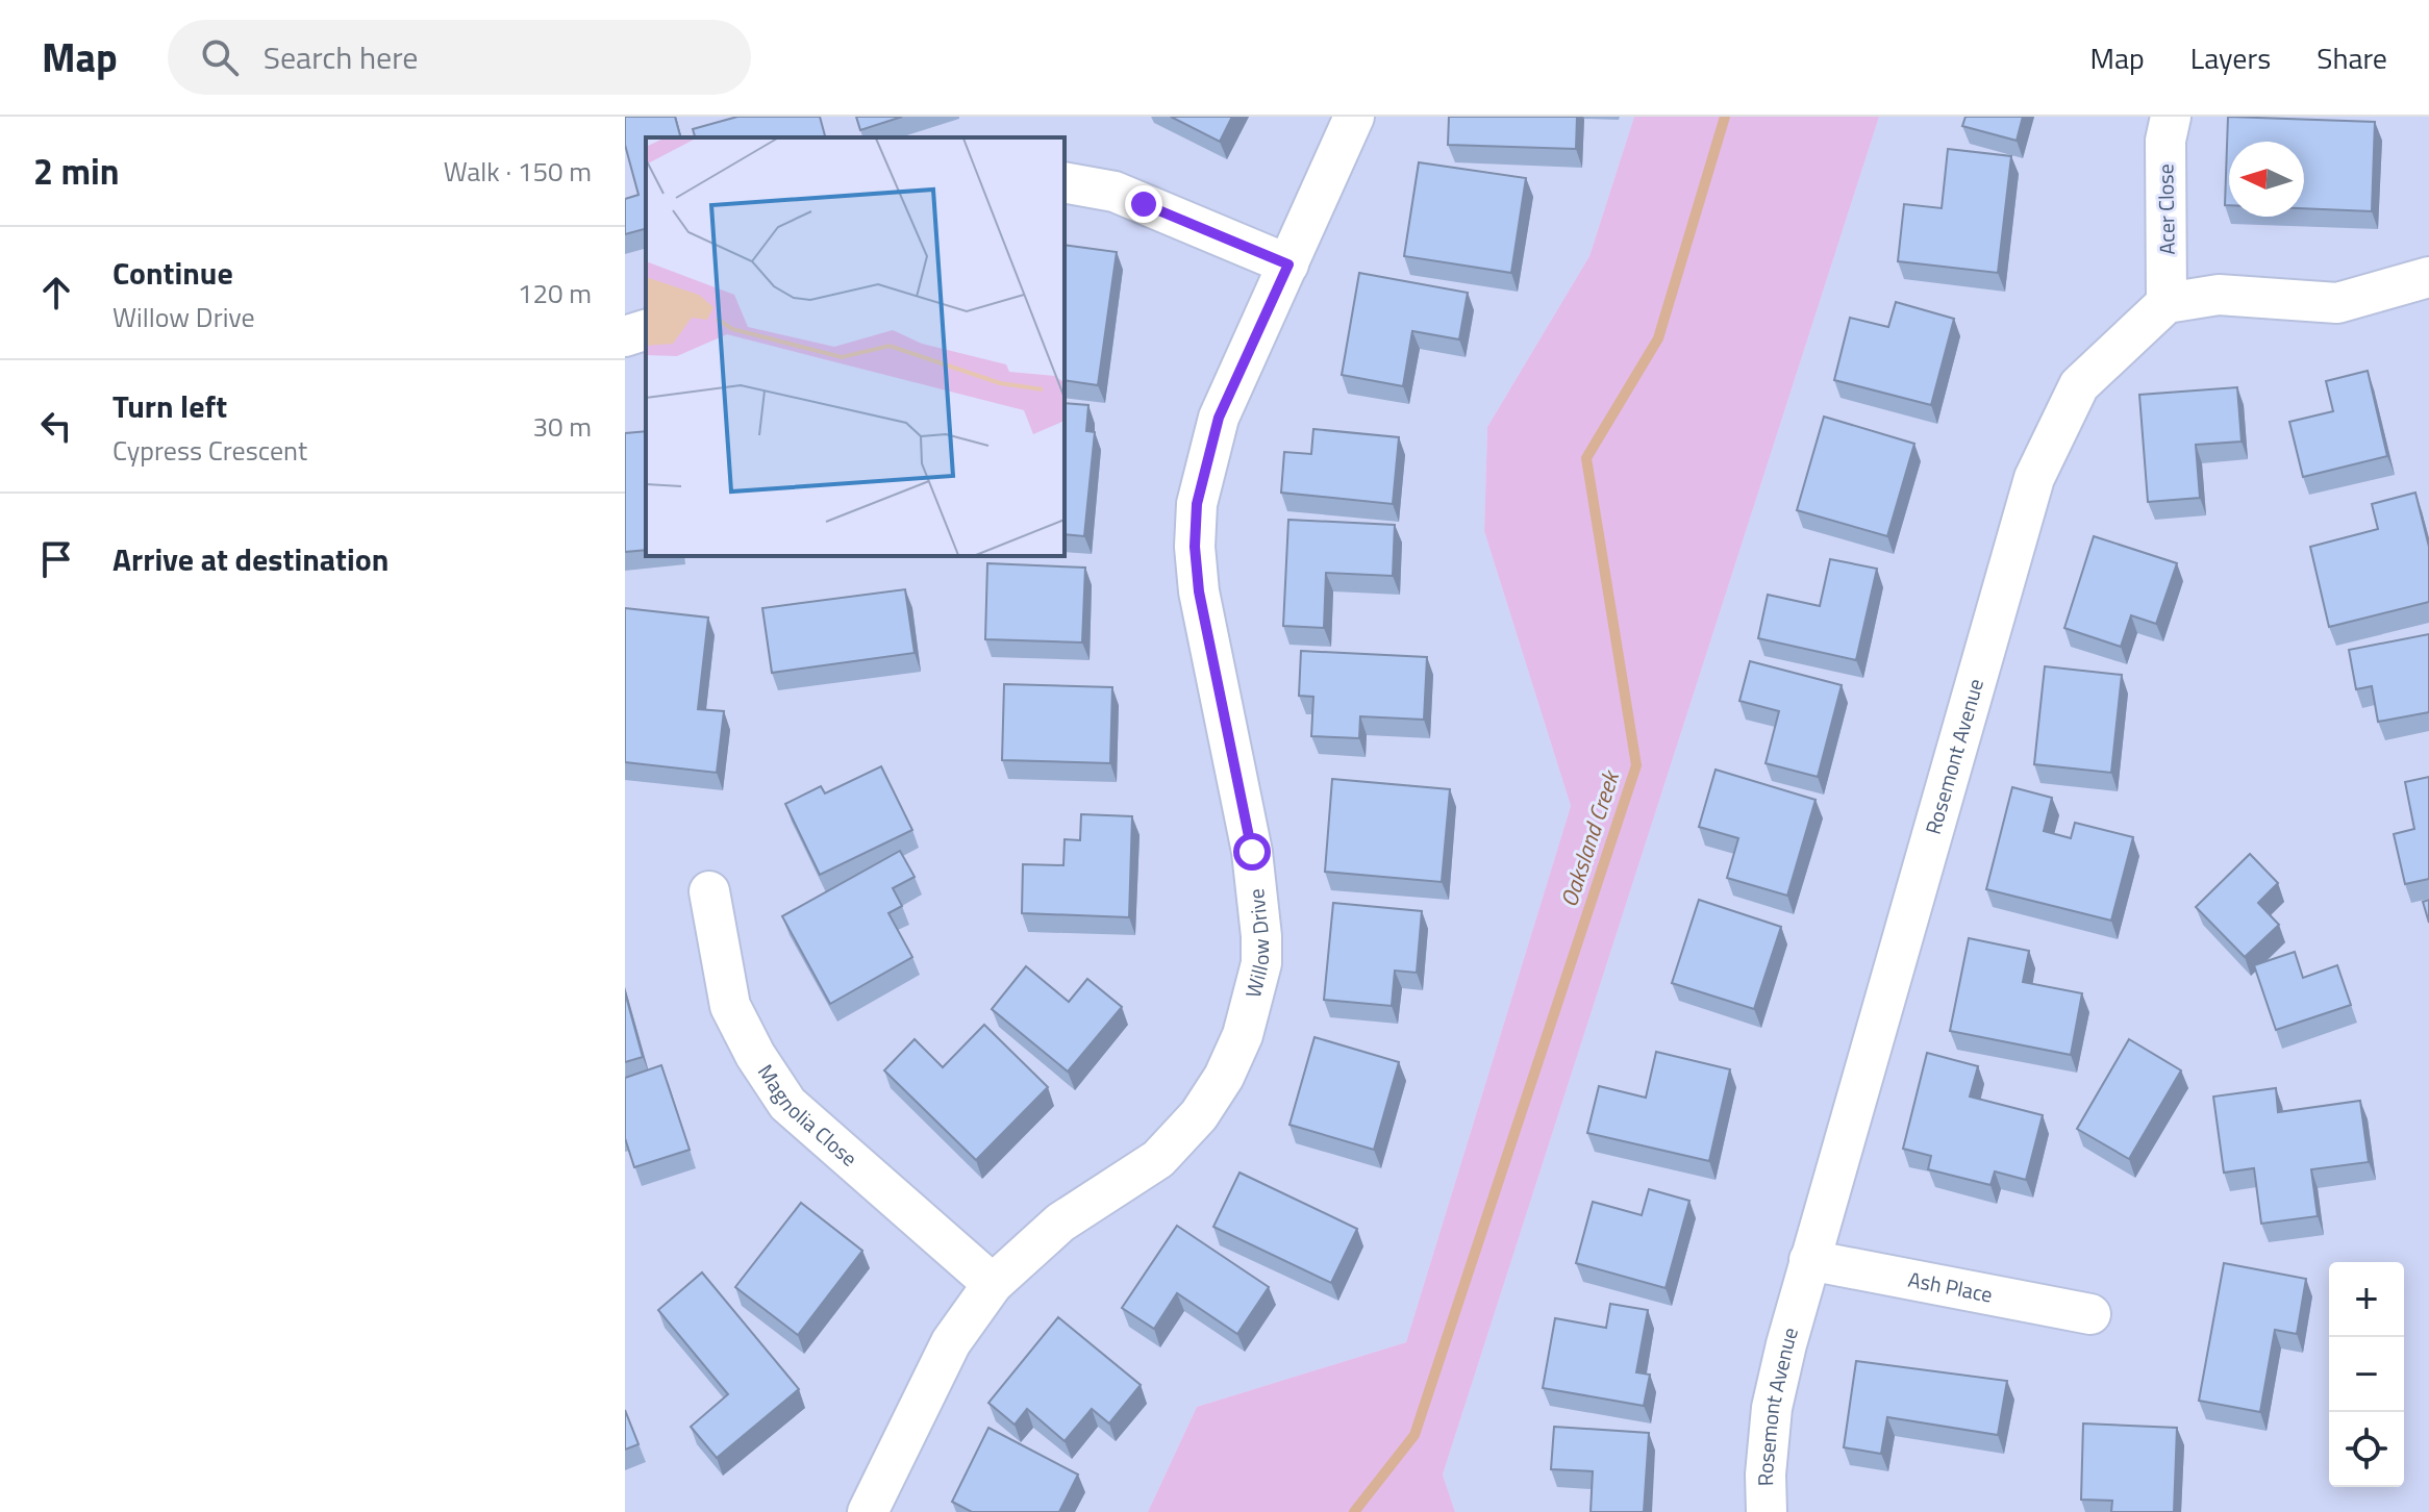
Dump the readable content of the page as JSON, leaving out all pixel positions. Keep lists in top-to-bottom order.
{
  "streets": {
    "street": [
      "Acer Close",
      "Rosemont Avenue",
      "Willow Drive",
      "Magnolia Close",
      "Ash Place"
    ]
  },
  "crossings": [
    ["Acer Close", "Rosemont Avenue"],
    ["Rosemont Avenue", "Ash Place"],
    ["Willow Drive", "Magnolia Close"]
  ],
  "water": ["Oaksland Creek"],
  "north": "left",
  "page": {
    "header": "Map",
    "search": "Search here",
    "nav": ["Map", "Layers", "Share"],
    "heading": ["2 min", "Walk · 150 m"],
    "list": [
      ["Continue", "Willow Drive", "120 m"],
      ["Turn left", "Cypress Crescent", "30 m"],
      "Arrive at destination"
    ],
    "map_buttons": ["+", "−"]
  }
}
